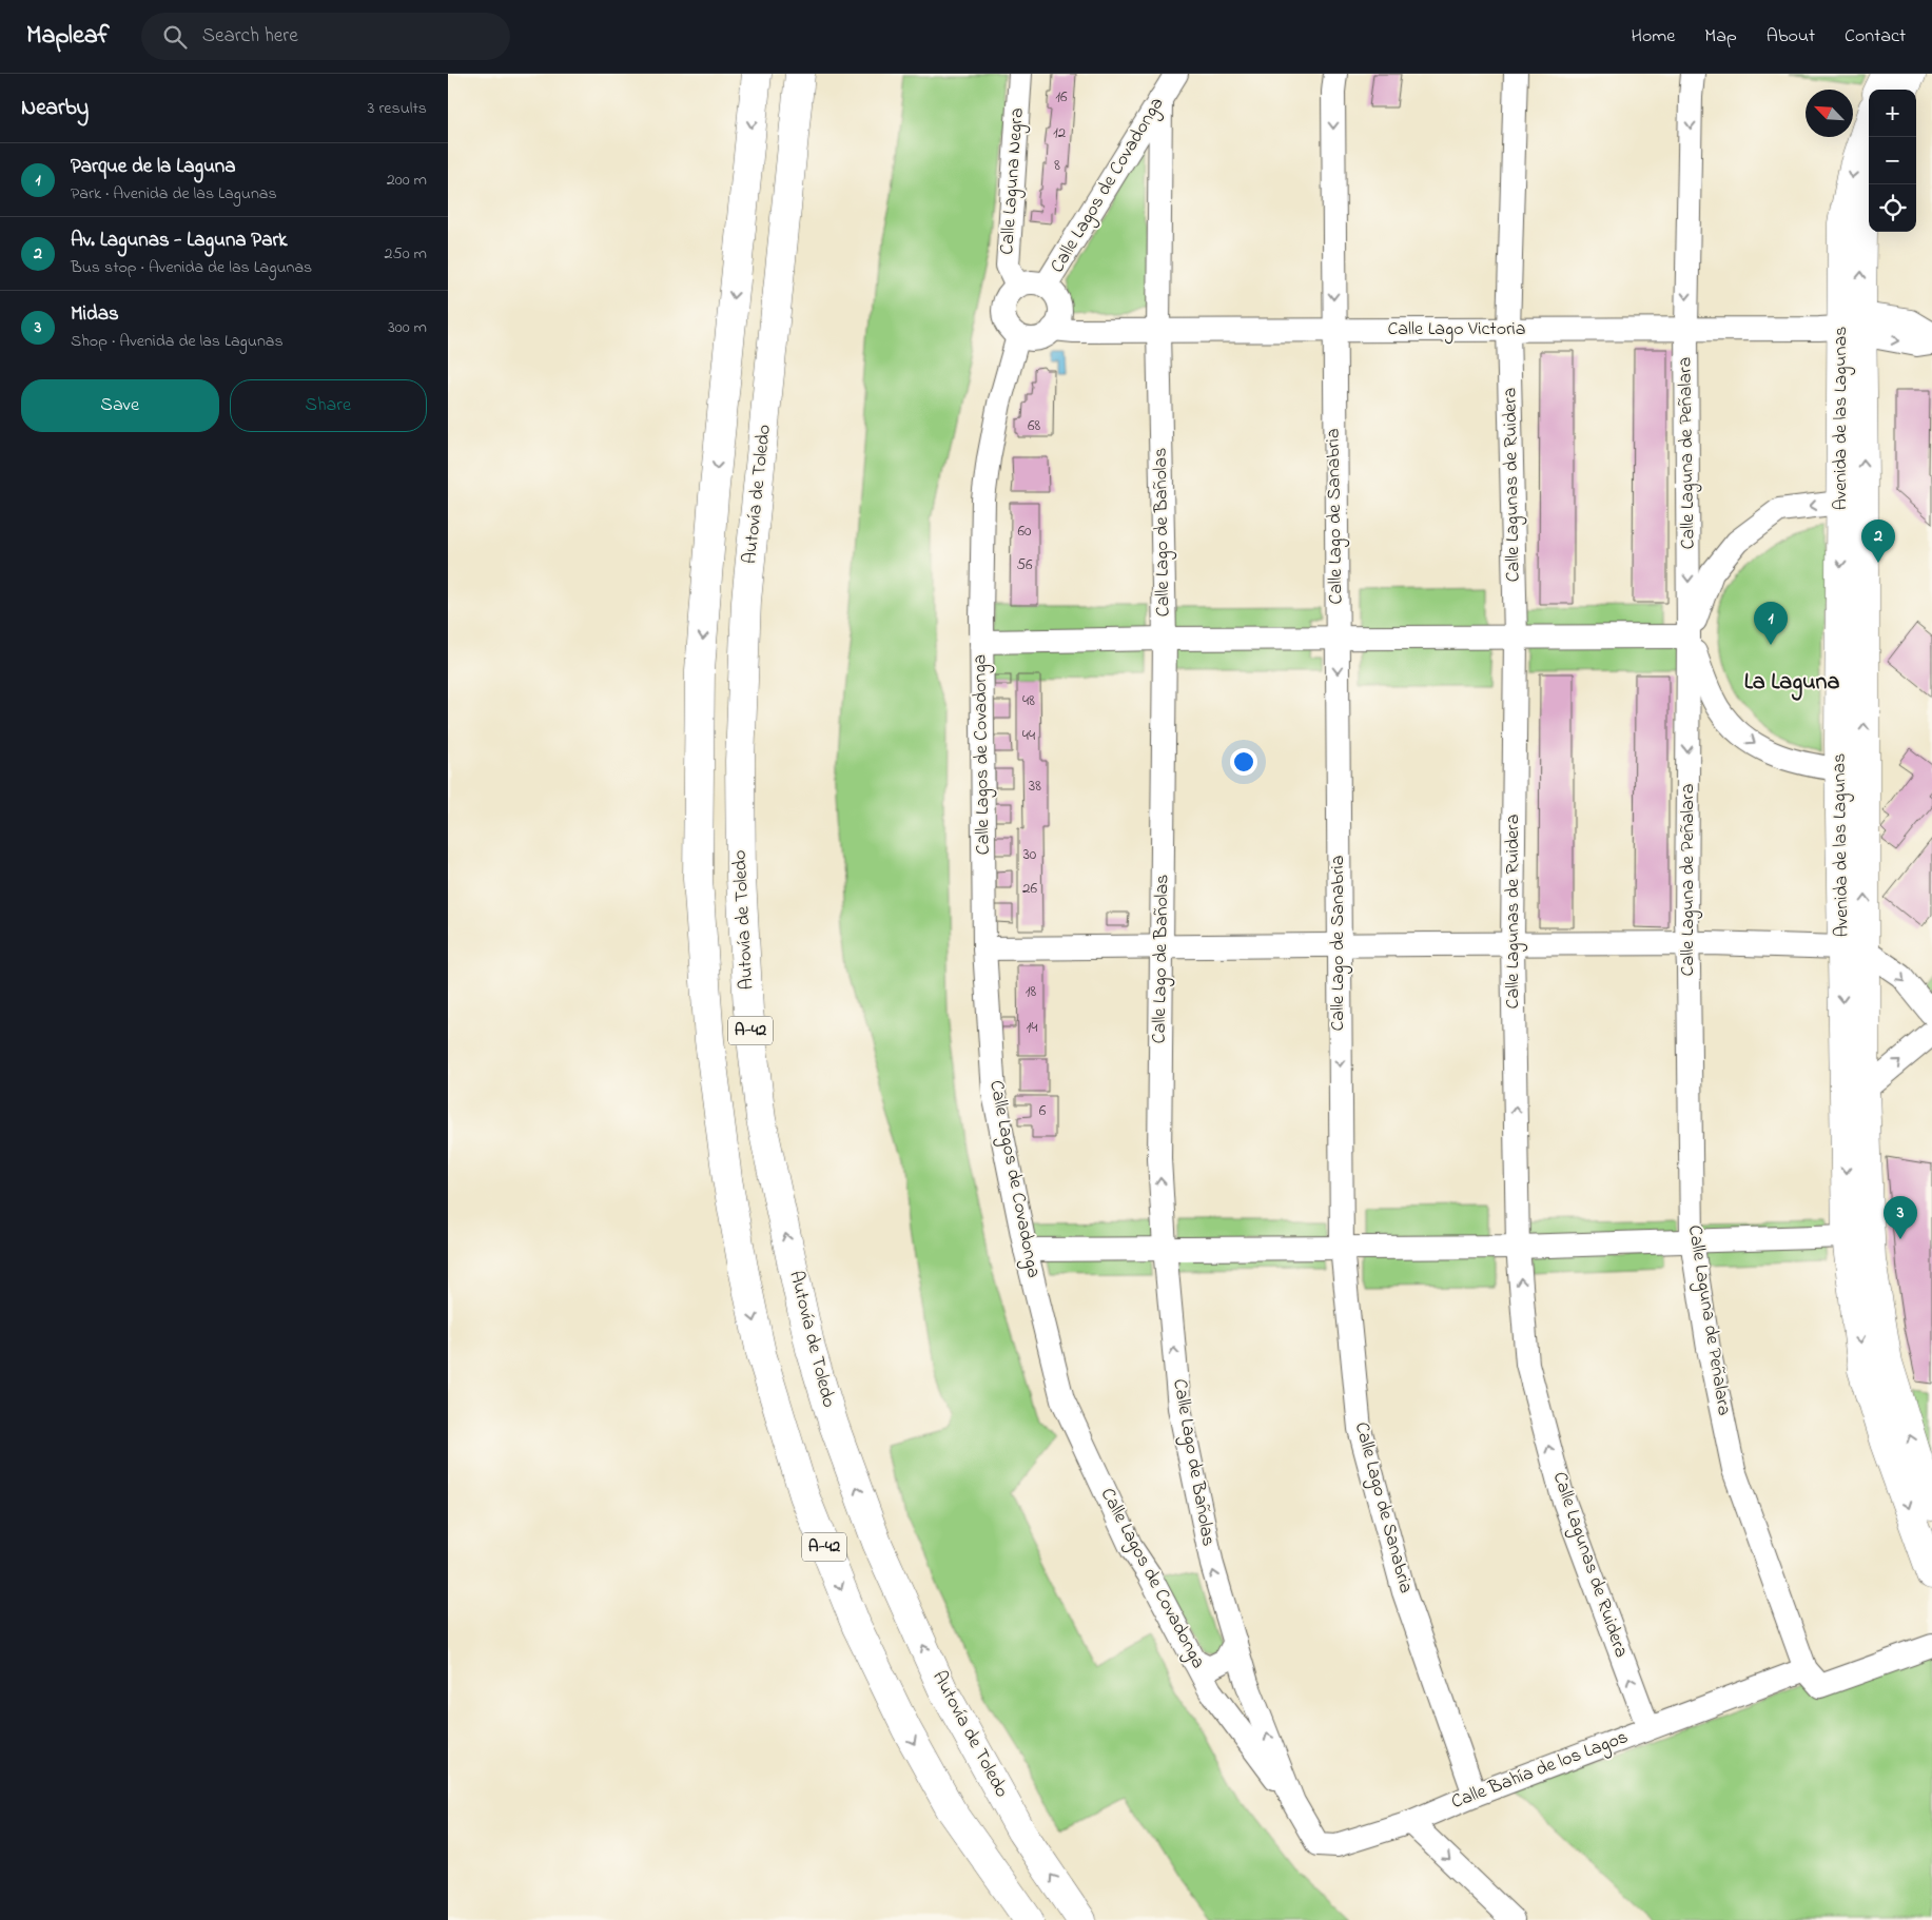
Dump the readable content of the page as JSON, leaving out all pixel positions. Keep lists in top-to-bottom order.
{
  "streets": {
    "main road": ["Avenida de las Lagunas", "Autovía de Toledo", "A-42"],
    "street": [
      "Calle Laguna Negra",
      "Calle Lagos de Covadonga",
      "Calle Lago Victoria",
      "Calle Laguna de Peñalara",
      "Calle Lagunas de Ruidera",
      "Calle Lago de Sanabria",
      "Calle Lago de Bañolas",
      "Calle Bahía de los Lagos"
    ]
  },
  "crossings": [
    ["Calle Laguna Negra", "Calle Lagos de Covadonga"],
    ["Calle Laguna Negra", "Calle Lago Victoria"],
    ["Calle Lagos de Covadonga", "Calle Lago Victoria"],
    ["Calle Lagos de Covadonga", "Calle Lago de Bañolas"],
    ["Calle Lagos de Covadonga", "Calle Bahía de los Lagos"],
    ["Calle Lago Victoria", "Avenida de las Lagunas"],
    ["Calle Lago Victoria", "Calle Laguna de Peñalara"],
    ["Calle Lago Victoria", "Calle Lagunas de Ruidera"],
    ["Calle Lago Victoria", "Calle Lago de Sanabria"],
    ["Calle Lago Victoria", "Calle Lago de Bañolas"],
    ["Calle Laguna de Peñalara", "Calle Bahía de los Lagos"],
    ["Calle Lagunas de Ruidera", "Calle Bahía de los Lagos"],
    ["Calle Lago de Sanabria", "Calle Bahía de los Lagos"],
    ["Calle Lago de Bañolas", "Calle Bahía de los Lagos"]
  ],
  "one_way": [
    "Calle Laguna de Peñalara",
    "Calle Lagunas de Ruidera",
    "Calle Lago de Sanabria",
    "Calle Lago de Bañolas"
  ],
  "districts": ["La Laguna"],
  "house_numbers": [
    "16",
    "12",
    "8",
    "68",
    "60",
    "56",
    "48",
    "44",
    "38",
    "30",
    "26",
    "18",
    "14",
    "6"
  ],
  "north": "top left",
  "page": {
    "header": "Mapleaf",
    "search": "Search here",
    "nav": [
      "Home",
      "Map",
      "About",
      "Contact"
    ],
    "heading": ["Nearby", "3 results"],
    "map_buttons": ["+", "−"],
    "list": [
      {
        "mark": "1",
        "name": "Parque de la Laguna",
        "note": "Park · Avenida de las Lagunas",
        "value": "200 m"
      },
      {
        "mark": "2",
        "name": "Av. Lagunas - Laguna Park",
        "note": "Bus stop · Avenida de las Lagunas",
        "value": "250 m"
      },
      {
        "mark": "3",
        "name": "Midas",
        "note": "Shop · Avenida de las Lagunas",
        "value": "300 m"
      }
    ],
    "buttons": ["Save", "Share"],
    "pins": ["2", "1", "3"]
  }
}
